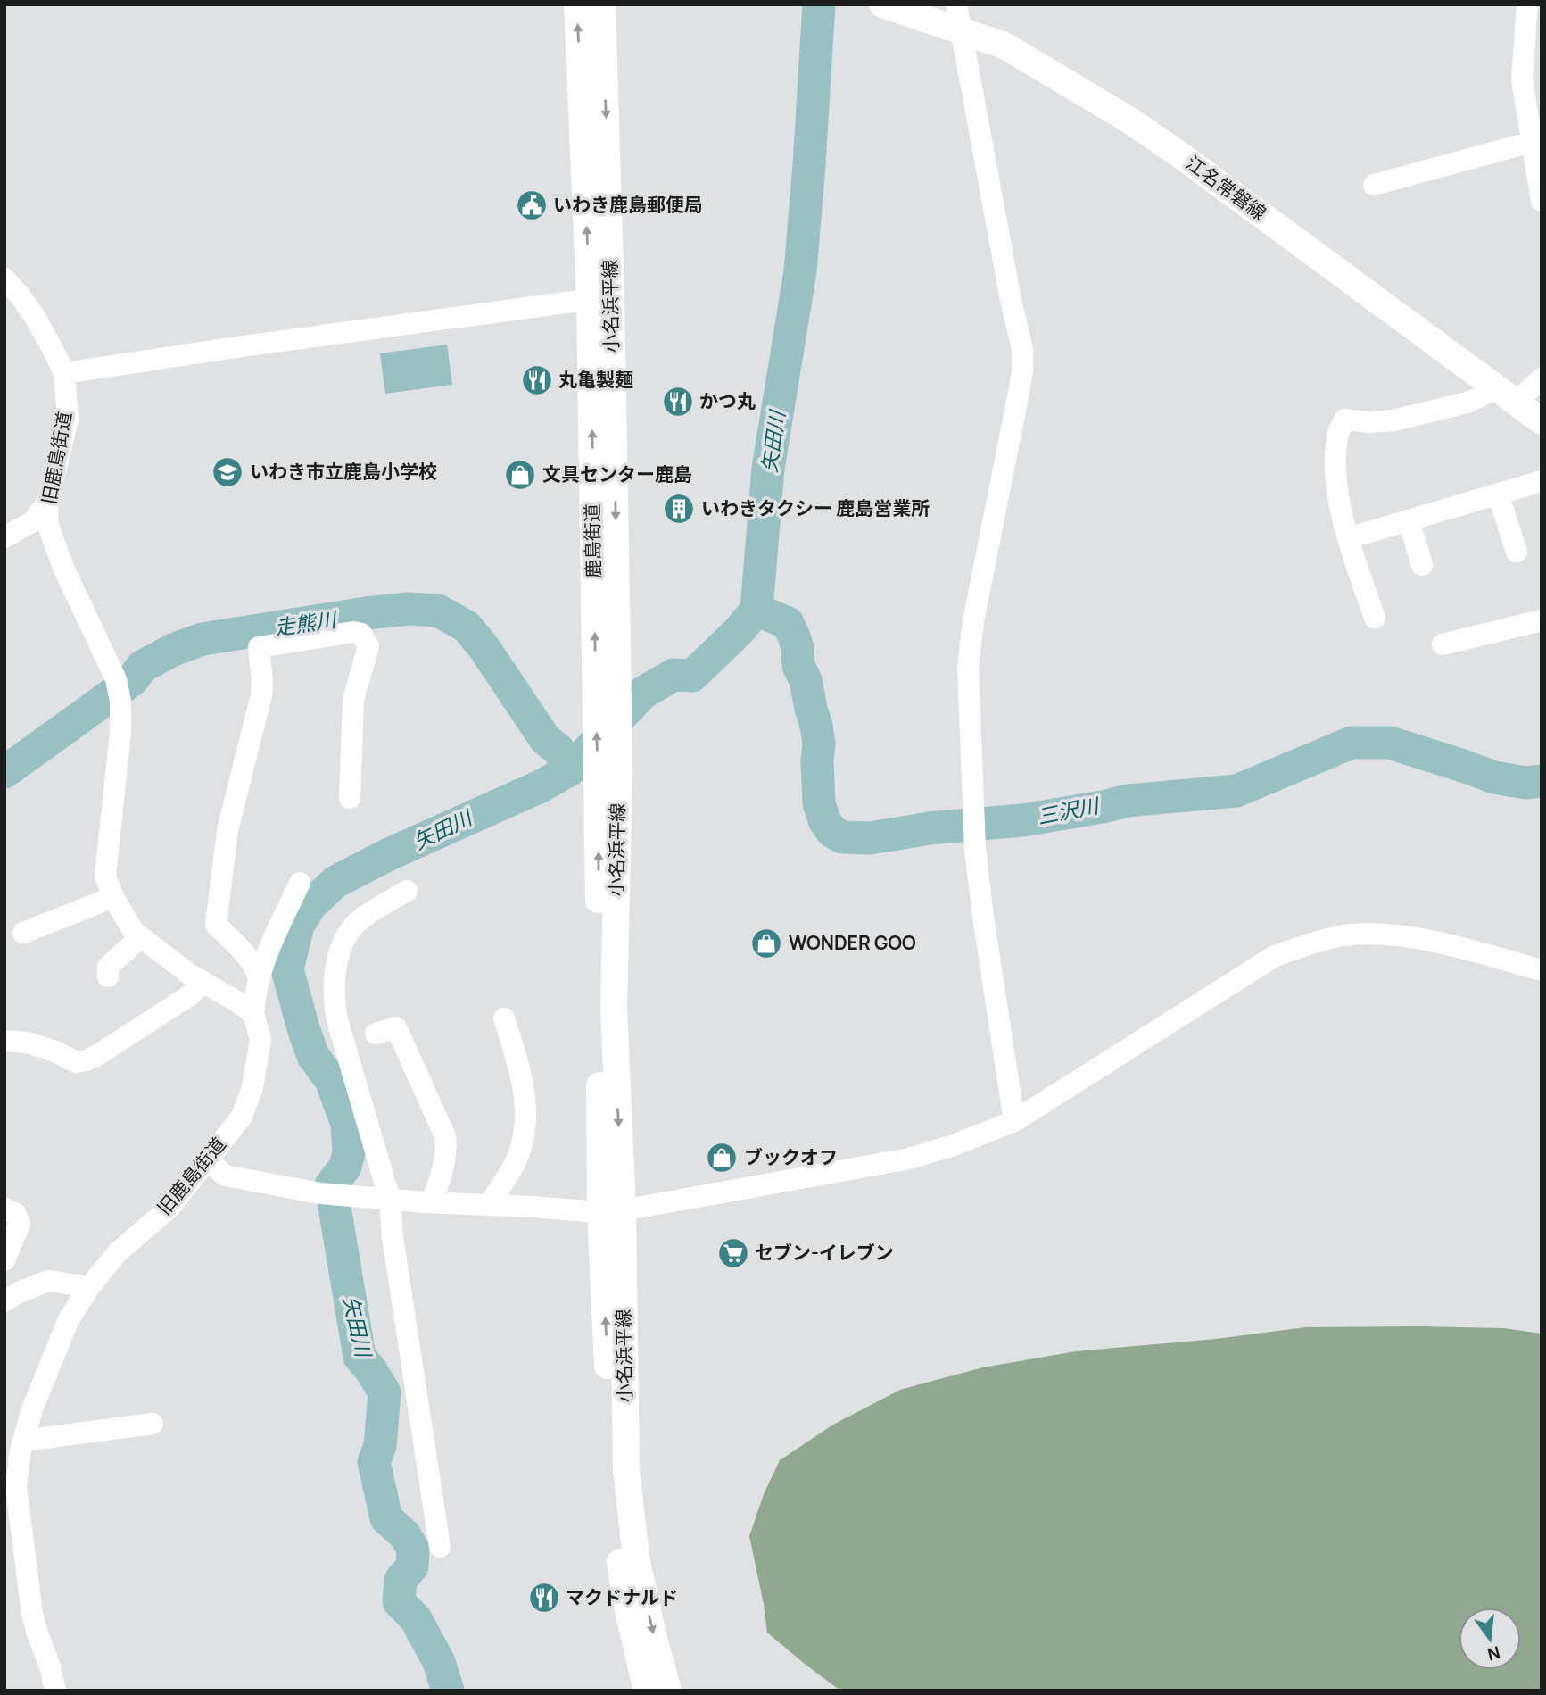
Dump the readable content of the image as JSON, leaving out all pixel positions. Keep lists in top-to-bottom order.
{
  "streets": {
    "main road": ["江名常磐線", "小名浜平線", "鹿島街道"],
    "street": ["旧鹿島街道"]
  },
  "crossings": [
    ["小名浜平線", "鹿島街道"]
  ],
  "one_way": ["鹿島街道"],
  "water": ["矢田川", "走熊川", "三沢川"],
  "places": {
    "public building": ["いわき鹿島郵便局"],
    "restaurant": ["丸亀製麺", "かつ丸", "マクドナルド"],
    "school or university": ["いわき市立鹿島小学校"],
    "shop": ["文具センター鹿島", "WONDER GOO", "ブックオフ"],
    "building": ["いわきタクシー 鹿島営業所"],
    "supermarket": ["セブン-イレブン"]
  },
  "north": "bottom"
}
